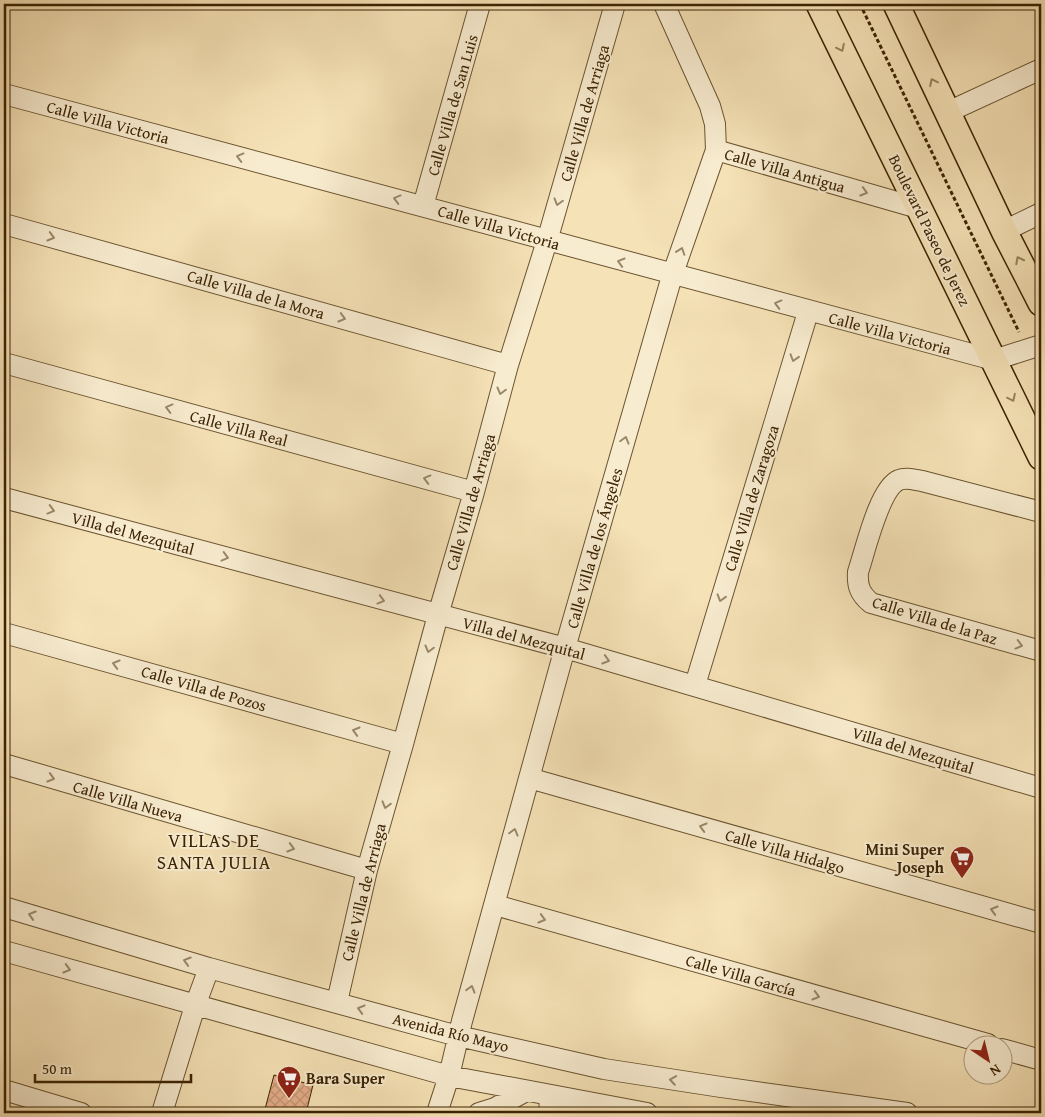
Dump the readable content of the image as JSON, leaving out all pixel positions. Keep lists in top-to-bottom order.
{
  "streets": {
    "main road": ["Boulevard Paseo de Jerez"],
    "street": [
      "Calle Villa de San Luis",
      "Calle Villa de Arriaga",
      "Calle Villa Victoria",
      "Calle Villa Antigua",
      "Calle Villa de la Mora",
      "Calle Villa Real",
      "Calle Villa de Zaragoza",
      "Villa del Mezquital",
      "Calle Villa de los Ángeles",
      "Calle Villa de la Paz",
      "Calle Villa de Pozos",
      "Calle Villa Nueva",
      "Calle Villa Hidalgo",
      "Calle Villa García",
      "Avenida Río Mayo"
    ]
  },
  "crossings": [
    ["Calle Villa de San Luis", "Calle Villa Victoria"],
    ["Calle Villa de Arriaga", "Calle Villa Victoria"],
    ["Calle Villa de Arriaga", "Calle Villa de la Mora"],
    ["Calle Villa de Arriaga", "Calle Villa Real"],
    ["Calle Villa de Arriaga", "Villa del Mezquital"],
    ["Calle Villa de Arriaga", "Calle Villa de Pozos"],
    ["Calle Villa de Arriaga", "Calle Villa Nueva"],
    ["Calle Villa de Arriaga", "Avenida Río Mayo"],
    ["Calle Villa Victoria", "Boulevard Paseo de Jerez"],
    ["Calle Villa Victoria", "Calle Villa de Zaragoza"],
    ["Calle Villa Victoria", "Calle Villa de los Ángeles"],
    ["Calle Villa Antigua", "Boulevard Paseo de Jerez"],
    ["Calle Villa Antigua", "Calle Villa de los Ángeles"],
    ["Calle Villa de Zaragoza", "Villa del Mezquital"],
    ["Villa del Mezquital", "Calle Villa de los Ángeles"],
    ["Calle Villa de los Ángeles", "Calle Villa Hidalgo"],
    ["Calle Villa de los Ángeles", "Calle Villa García"],
    ["Calle Villa de los Ángeles", "Avenida Río Mayo"]
  ],
  "one_way": [
    "Calle Villa de Arriaga",
    "Calle Villa Victoria",
    "Calle Villa Antigua",
    "Calle Villa de la Mora",
    "Calle Villa Real",
    "Calle Villa de Zaragoza",
    "Villa del Mezquital",
    "Calle Villa de los Ángeles",
    "Calle Villa de Pozos",
    "Calle Villa Hidalgo"
  ],
  "districts": ["VILLAS DE SANTA JULIA"],
  "places": {
    "supermarket": ["Mini Super Joseph", "Bara Super"]
  },
  "scale_bar": "50 m",
  "north": "bottom right"
}
